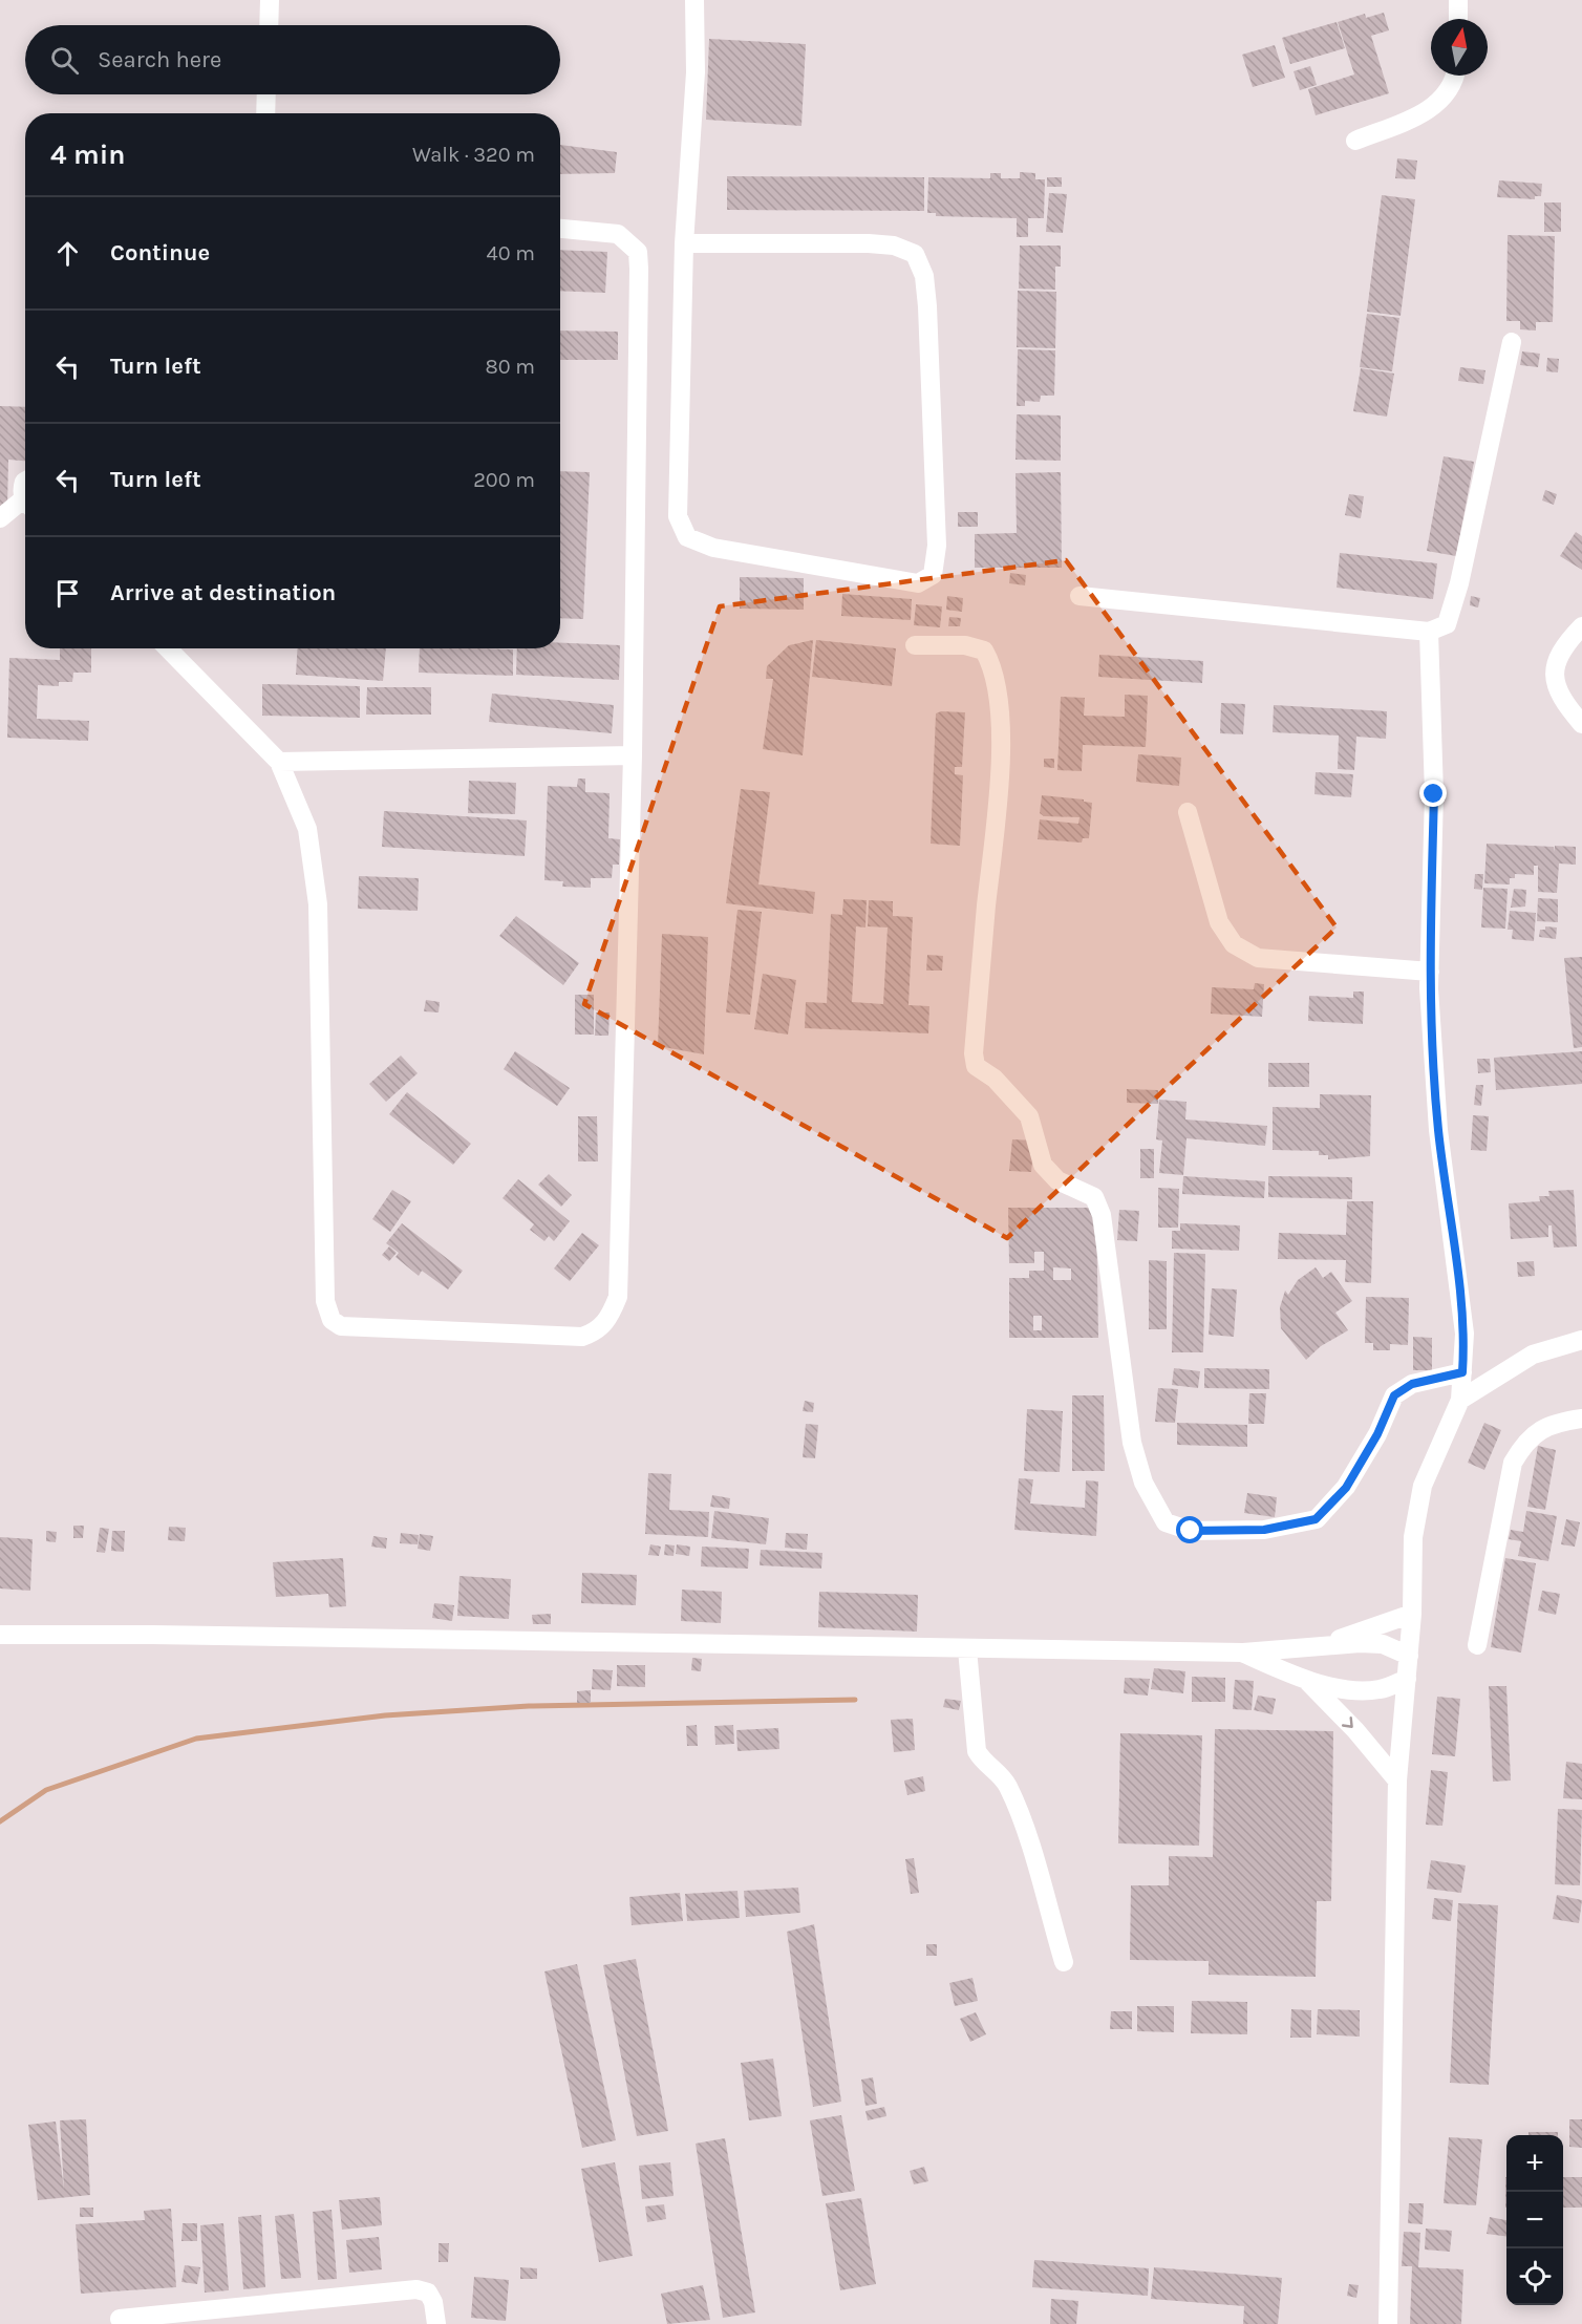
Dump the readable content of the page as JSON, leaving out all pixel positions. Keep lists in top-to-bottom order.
{
  "north": "top",
  "page": {
    "search": "Search here",
    "heading": ["4 min", "Walk · 320 m"],
    "list": [
      ["Continue", "40 m"],
      ["Turn left", "80 m"],
      ["Turn left", "200 m"],
      "Arrive at destination"
    ],
    "map_buttons": ["+", "−"]
  }
}
